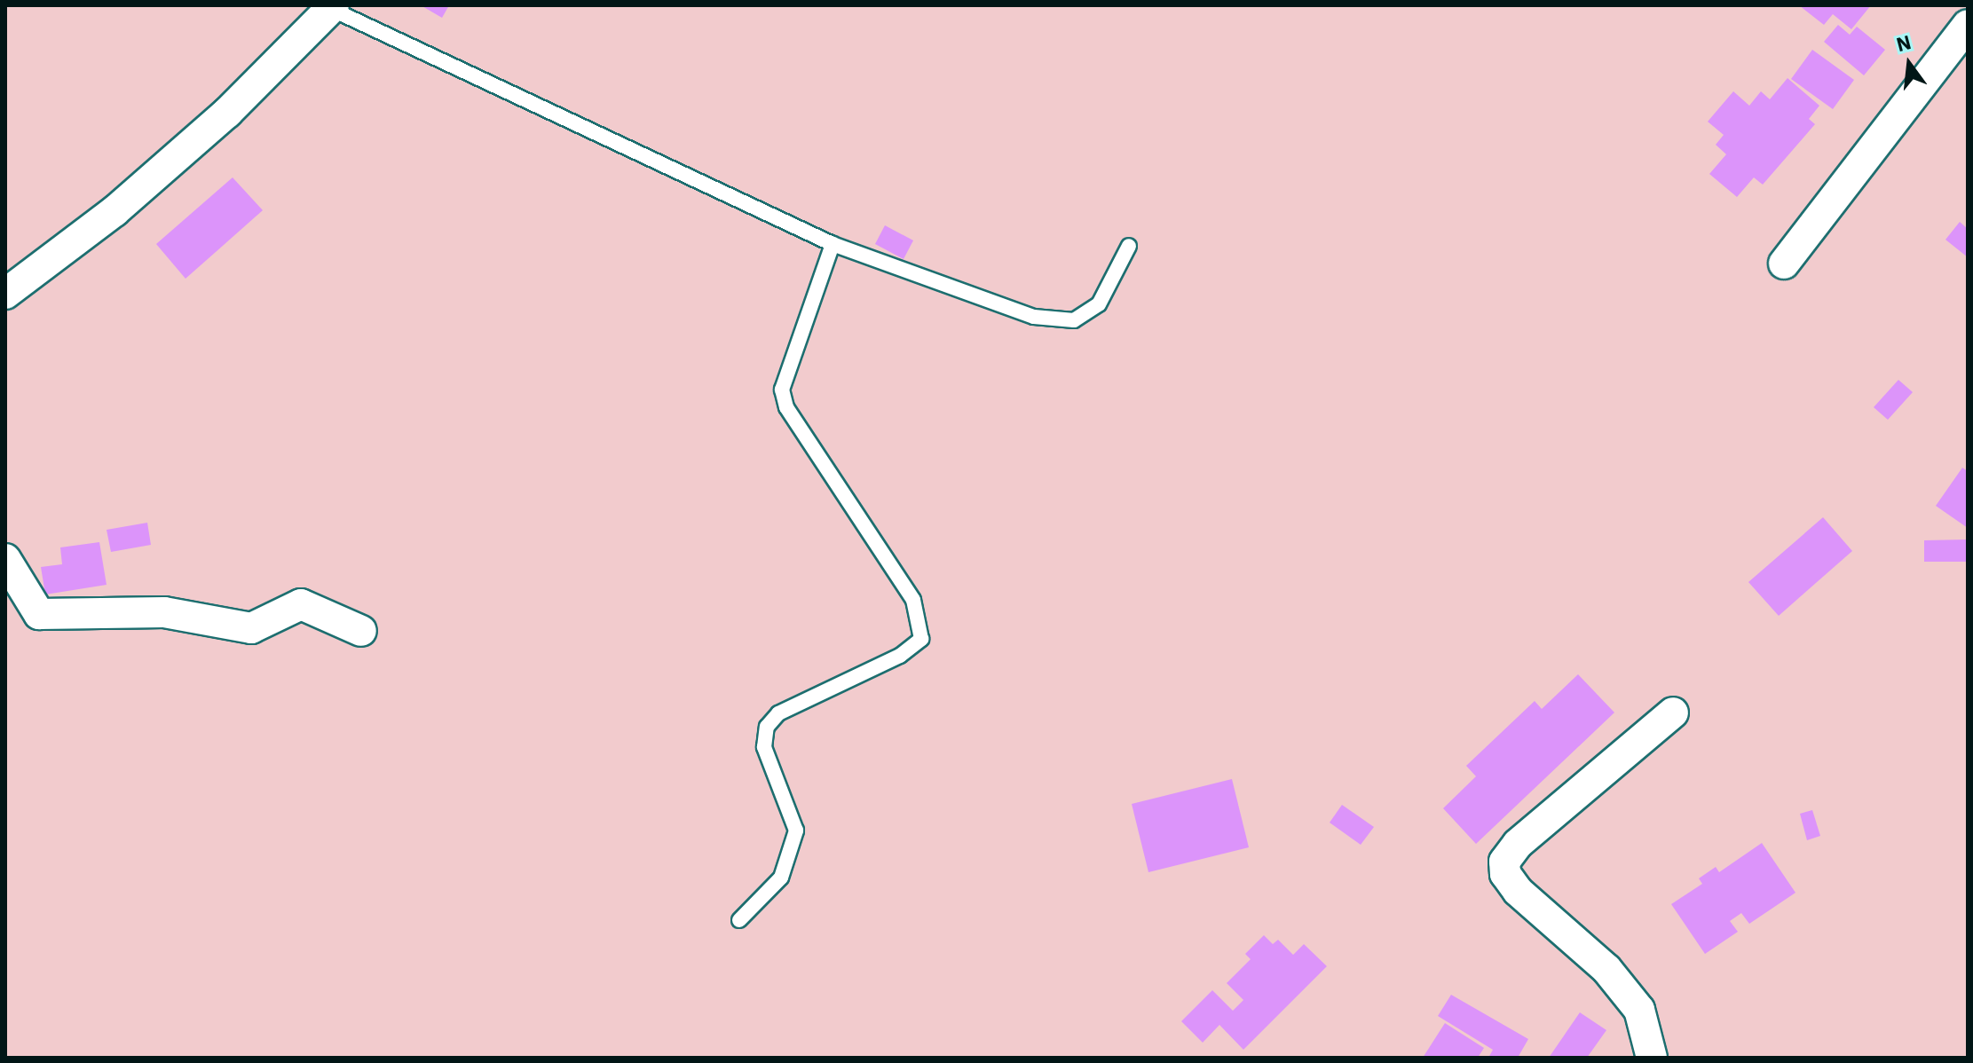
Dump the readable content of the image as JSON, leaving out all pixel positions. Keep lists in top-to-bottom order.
{
  "north": "top"
}
